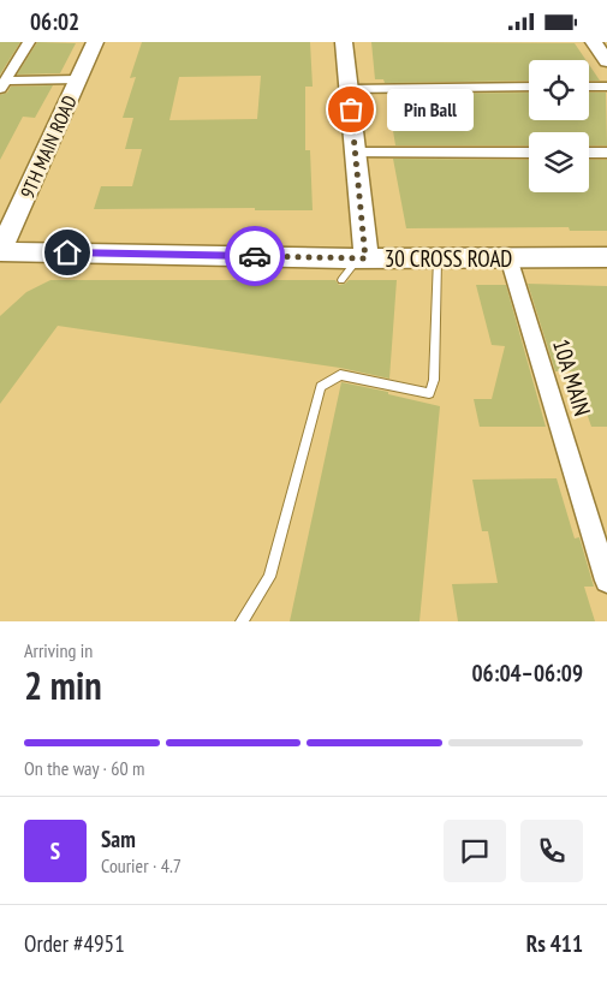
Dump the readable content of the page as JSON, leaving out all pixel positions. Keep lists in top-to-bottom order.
{
  "streets": {
    "main road": ["9TH MAIN ROAD", "30 CROSS ROAD"],
    "street": ["10A MAIN"]
  },
  "crossings": [
    ["9TH MAIN ROAD", "30 CROSS ROAD"],
    ["30 CROSS ROAD", "10A MAIN"]
  ],
  "places": ["Pin Ball"],
  "page": {
    "status": "06:02",
    "bubble": "Pin Ball",
    "heading": ["2 min", "Arriving in", "06:04–06:09"],
    "panel": [
      "Sam",
      "Courier · 4.7",
      "Order #4951",
      "Rs 411"
    ],
    "bar": "On the way · 60 m",
    "round": "S"
  }
}
